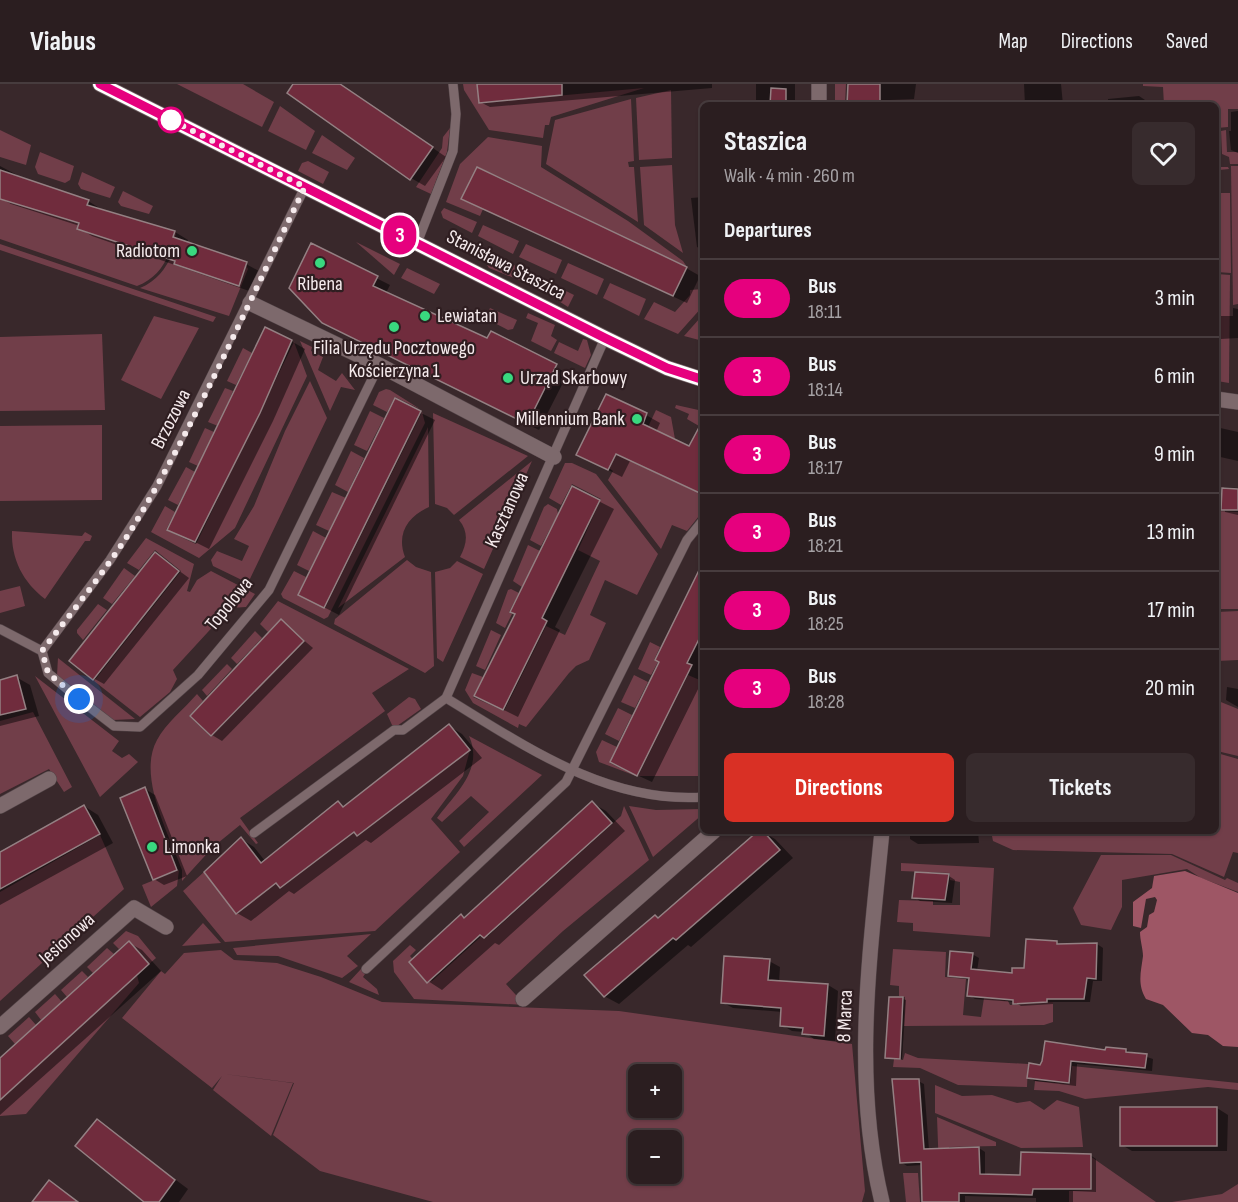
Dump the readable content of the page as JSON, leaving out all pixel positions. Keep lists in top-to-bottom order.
{
  "streets": {
    "street": ["Stanisława Staszica", "Jesionowa", "8 Marca"],
    "lane": ["Brzozowa", "Kasztanowa", "Topolowa"]
  },
  "crossings": [
    ["Stanisława Staszica", "Brzozowa"],
    ["Stanisława Staszica", "Kasztanowa"],
    ["Brzozowa", "Topolowa"]
  ],
  "places": [
    "Radiotom",
    "Ribena",
    "Lewiatan",
    "Filia Urzędu Pocztowego Kościerzyna 1",
    "Urząd Skarbowy",
    "Millennium Bank",
    "Limonka"
  ],
  "lines": ["bus line 3"],
  "page": {
    "header": "Viabus",
    "nav": ["Map", "Directions", "Saved"],
    "on_map": "3",
    "heading": [
      ["Staszica", "Walk · 4 min · 260 m"],
      "Departures"
    ],
    "list": [
      {
        "mark": "3",
        "name": "Bus",
        "note": "18:11",
        "value": "3 min"
      },
      {
        "mark": "3",
        "name": "Bus",
        "note": "18:14",
        "value": "6 min"
      },
      {
        "mark": "3",
        "name": "Bus",
        "note": "18:17",
        "value": "9 min"
      },
      {
        "mark": "3",
        "name": "Bus",
        "note": "18:21",
        "value": "13 min"
      },
      {
        "mark": "3",
        "name": "Bus",
        "note": "18:25",
        "value": "17 min"
      },
      {
        "mark": "3",
        "name": "Bus",
        "note": "18:28",
        "value": "20 min"
      }
    ],
    "buttons": ["Directions", "Tickets"],
    "map_buttons": ["+", "−"]
  }
}
